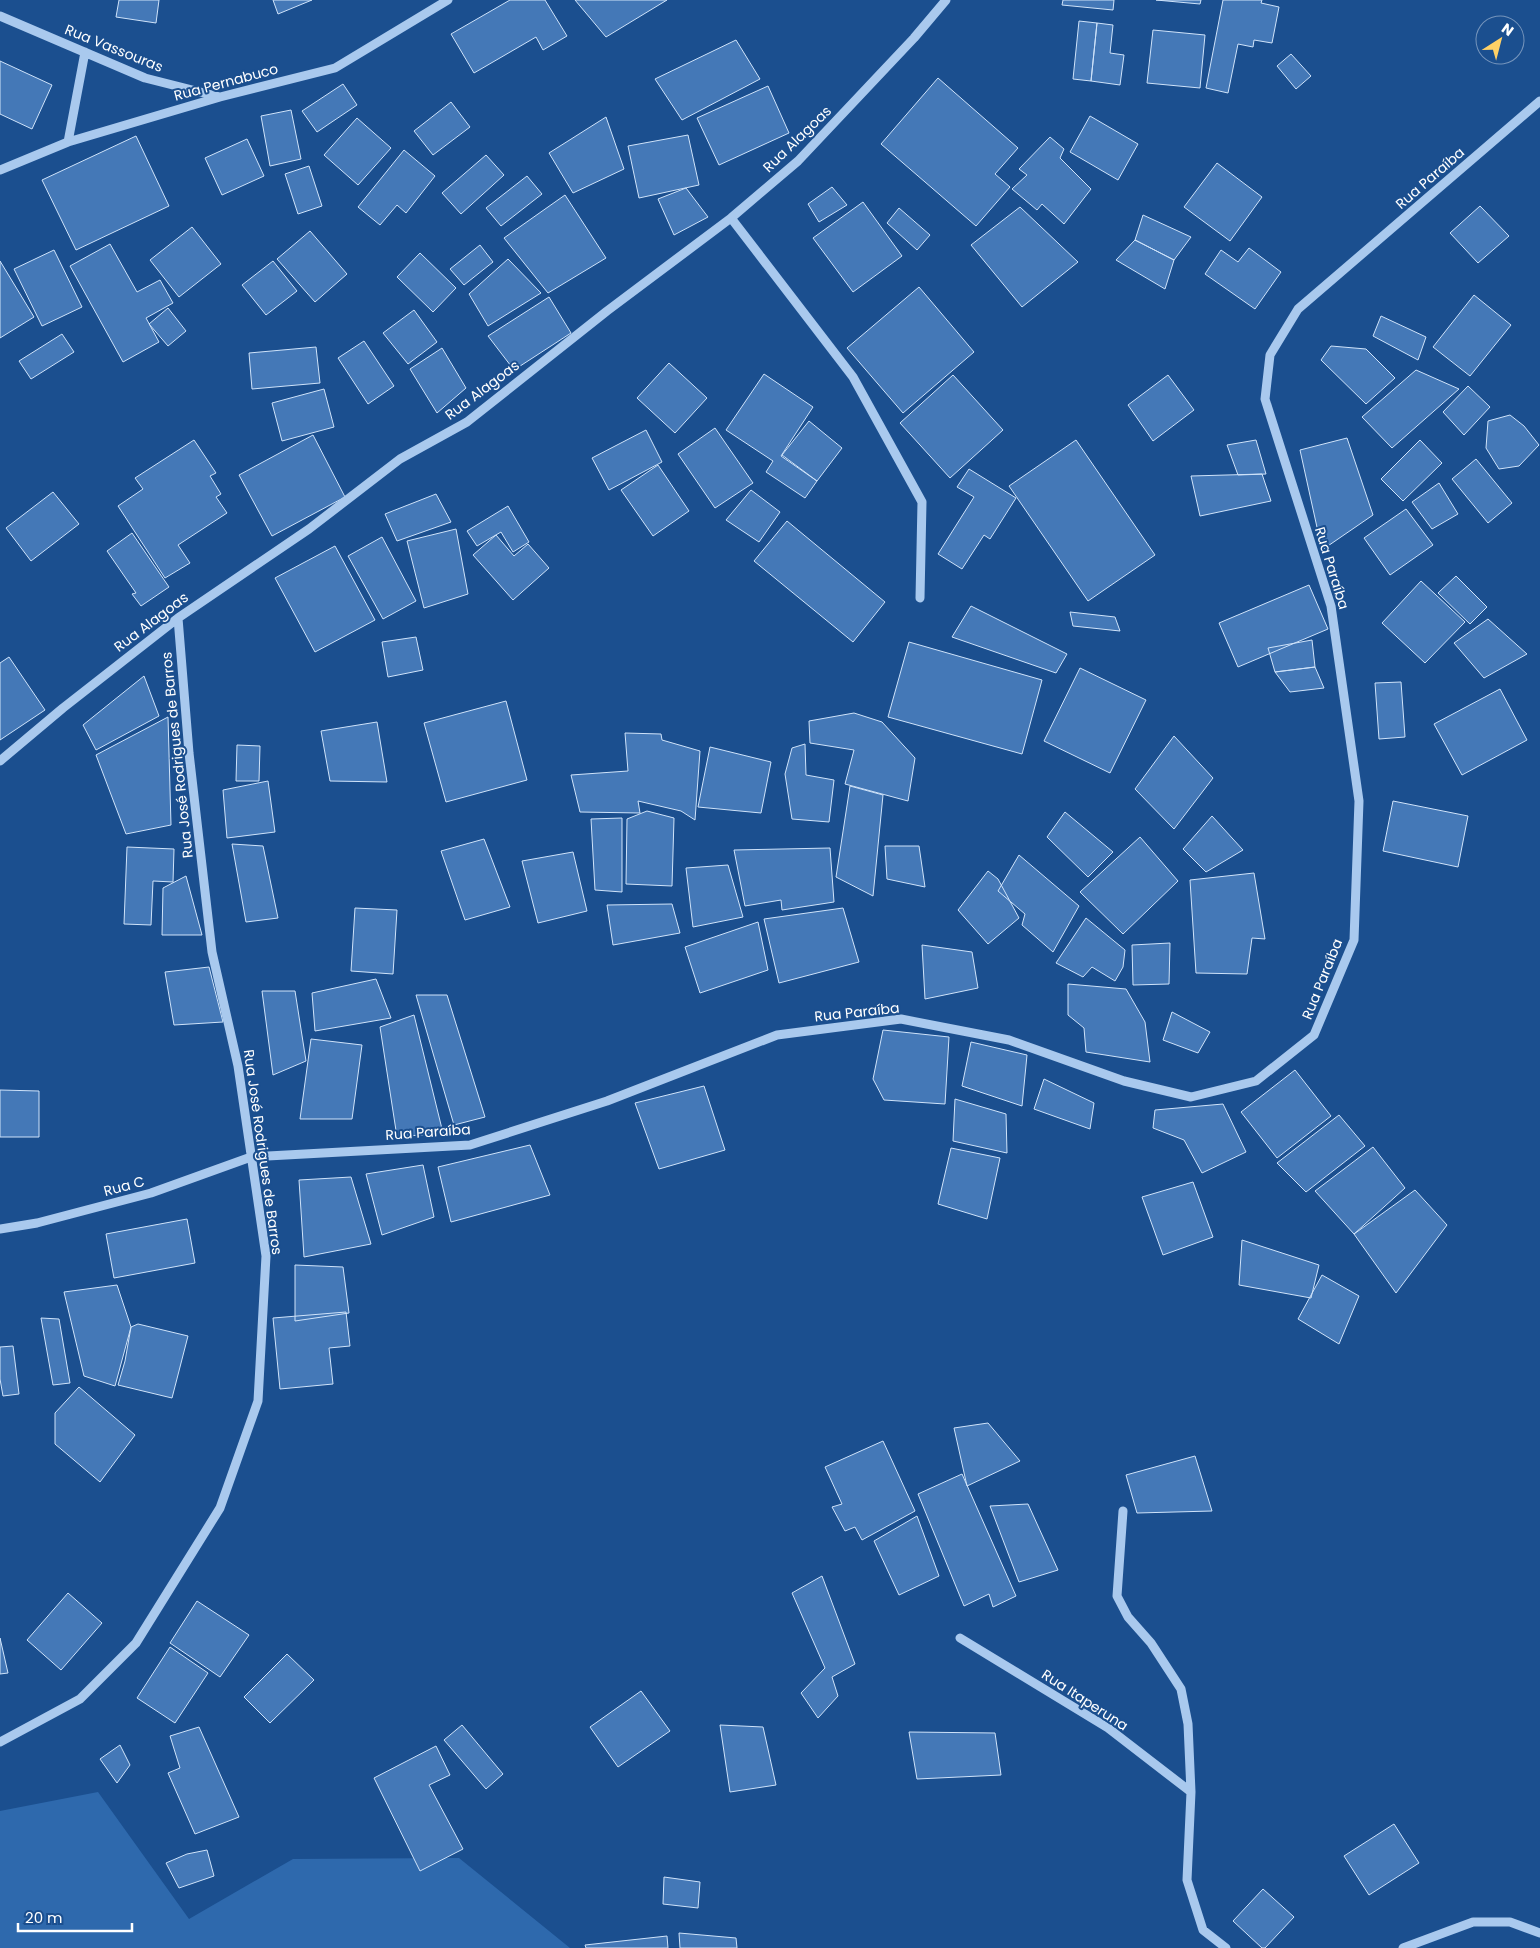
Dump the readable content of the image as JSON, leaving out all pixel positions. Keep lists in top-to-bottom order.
{
  "streets": {
    "street": [
      "Rua Vassouras",
      "Rua Pernabuco",
      "Rua Alagoas",
      "Rua Paraíba",
      "Rua José Rodrigues de Barros",
      "Rua C",
      "Rua Itaperuna"
    ]
  },
  "crossings": [
    ["Rua Vassouras", "Rua Pernabuco"],
    ["Rua Alagoas", "Rua José Rodrigues de Barros"],
    ["Rua Paraíba", "Rua José Rodrigues de Barros"],
    ["Rua Paraíba", "Rua C"],
    ["Rua José Rodrigues de Barros", "Rua C"]
  ],
  "scale_bar": "20 m",
  "north": "top right"
}
